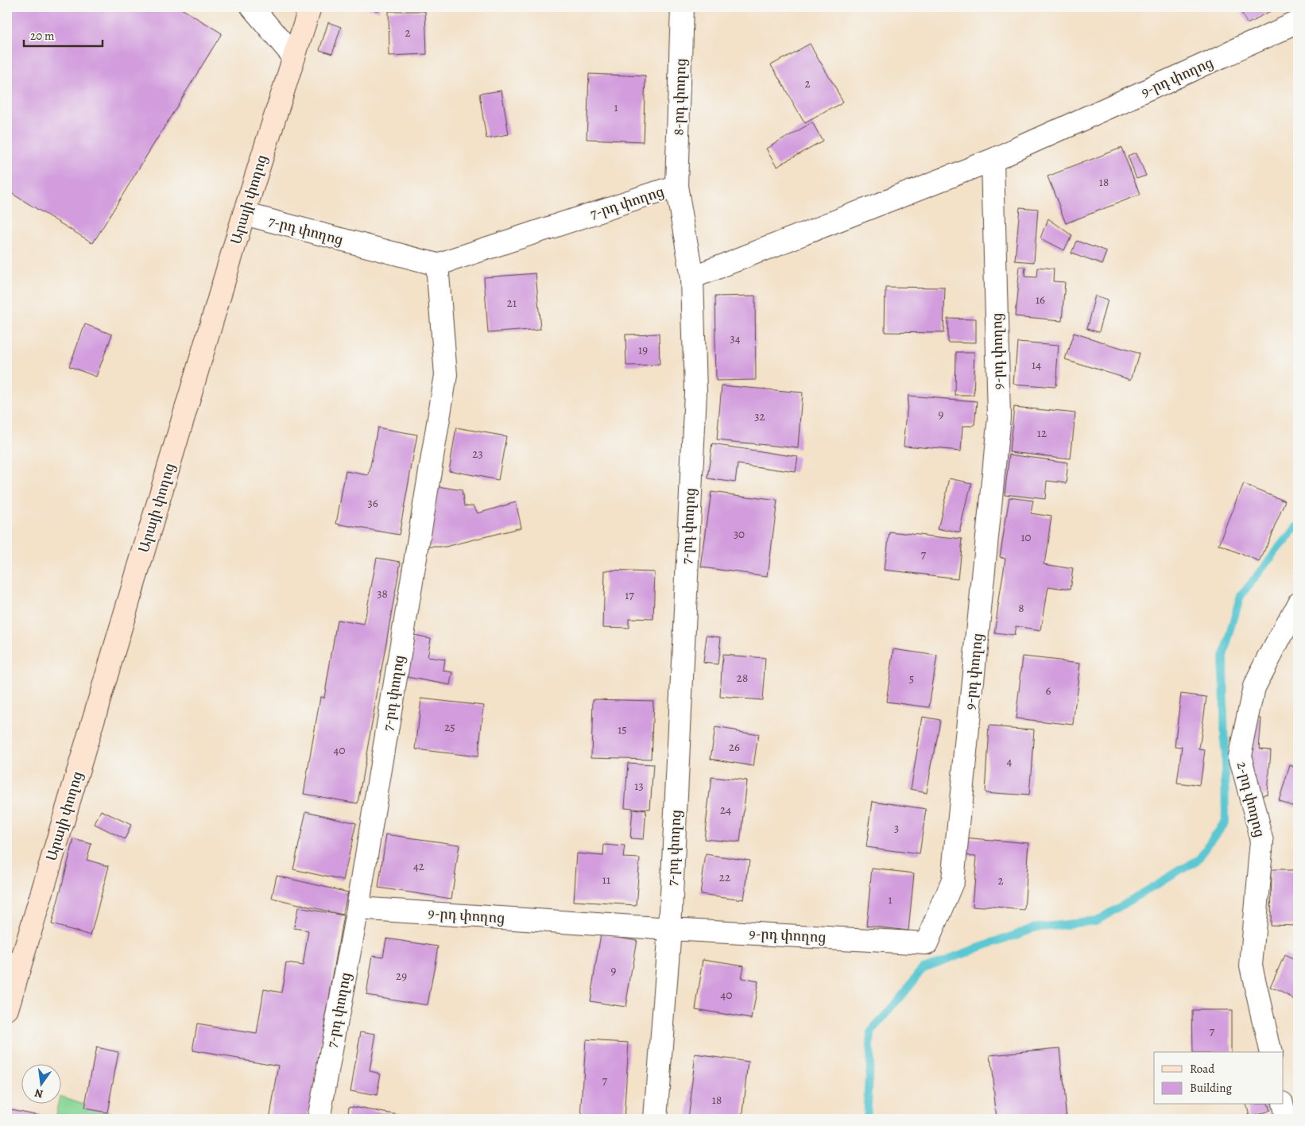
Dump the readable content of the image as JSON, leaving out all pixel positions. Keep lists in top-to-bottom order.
{
  "streets": {
    "main road": ["Արայի փողոց"],
    "street": [
      "9-րդ փողոց",
      "8-րդ փողոց",
      "7-րդ փողոց",
      "2-րդ փողոց"
    ]
  },
  "crossings": [
    ["9-րդ փողոց", "7-րդ փողոց"],
    ["8-րդ փողոց", "7-րդ փողոց"],
    ["Արայի փողոց", "7-րդ փողոց"]
  ],
  "house_numbers": [
    "2",
    "2",
    "1",
    "18",
    "16",
    "21",
    "34",
    "19",
    "14",
    "9",
    "32",
    "12",
    "23",
    "36",
    "30",
    "10",
    "7",
    "38",
    "17",
    "8",
    "28",
    "5",
    "6",
    "25",
    "15",
    "26",
    "40",
    "4",
    "13",
    "24",
    "3",
    "42",
    "22",
    "11",
    "2",
    "1",
    "9",
    "29",
    "40",
    "7",
    "7",
    "18"
  ],
  "legend": ["Road", "Building"],
  "scale_bar": "20 m",
  "north": "bottom"
}
